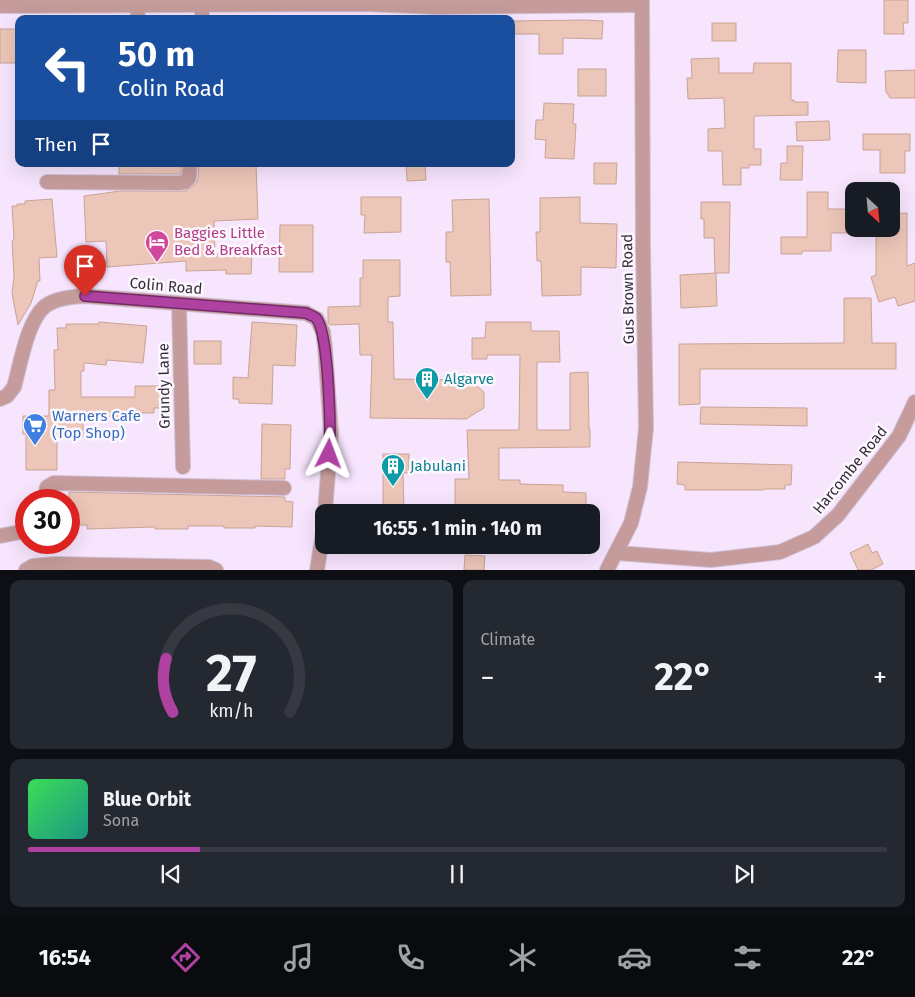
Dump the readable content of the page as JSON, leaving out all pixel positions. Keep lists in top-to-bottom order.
{
  "streets": {
    "street": [
      "Colin Road",
      "Gus Brown Road",
      "Grundy Lane",
      "Harcombe Road"
    ]
  },
  "crossings": [
    ["Colin Road", "Grundy Lane"],
    ["Gus Brown Road", "Harcombe Road"]
  ],
  "places": {
    "hotel": ["Baggies Little Bed & Breakfast"],
    "building": ["Algarve", "Jabulani"],
    "supermarket": ["Warners Cafe (Top Shop)"]
  },
  "north": "bottom right",
  "page": {
    "turn": ["50 m", "Colin Road"],
    "then": "Then",
    "limit": "30",
    "trip": "16:55 · 1 min · 140 m",
    "tile": "Climate",
    "heat": ["−", "22°", "+"],
    "song": ["Blue Orbit", "Sona"],
    "tabs": ["16:54", "22°"],
    "gauge": ["27", "km/h"]
  }
}
